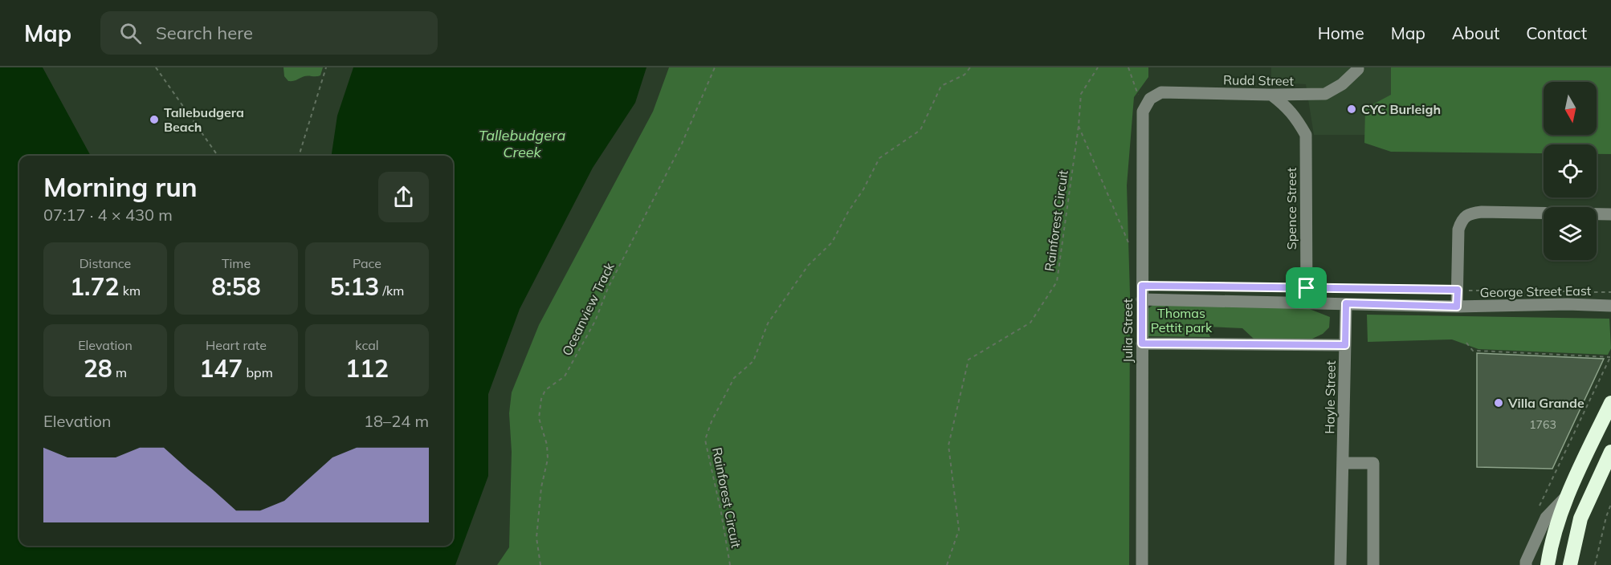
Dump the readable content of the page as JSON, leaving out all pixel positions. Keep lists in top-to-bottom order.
{
  "streets": {
    "street": [
      "Rudd Street",
      "Spence Street",
      "George Street East",
      "Julia Street",
      "Hayle Street"
    ],
    "path": ["Rainforest Circuit", "Oceanview Track"]
  },
  "crossings": [
    ["Rudd Street", "Spence Street"],
    ["Rudd Street", "Julia Street"],
    ["Spence Street", "George Street East"],
    ["George Street East", "Julia Street"],
    ["George Street East", "Hayle Street"]
  ],
  "water": ["Tallebudgera Creek"],
  "parks": ["Thomas Pettit park"],
  "places": ["CYC Burleigh", "Tallebudgera Beach", "Villa Grande"],
  "house_numbers": ["1763"],
  "north": "bottom",
  "page": {
    "header": "Map",
    "search": "Search here",
    "nav": [
      "Home",
      "Map",
      "About",
      "Contact"
    ],
    "heading": ["Morning run", "07:17 · 4 × 430 m"],
    "stats": [
      ["Distance", "1.72 km"],
      ["Time", "8:58"],
      ["Pace", "5:13 /km"],
      ["Elevation", "28 m"],
      ["Heart rate", "147 bpm"],
      ["kcal", "112"]
    ],
    "chart": ["Elevation", "18–24 m"]
  }
}
